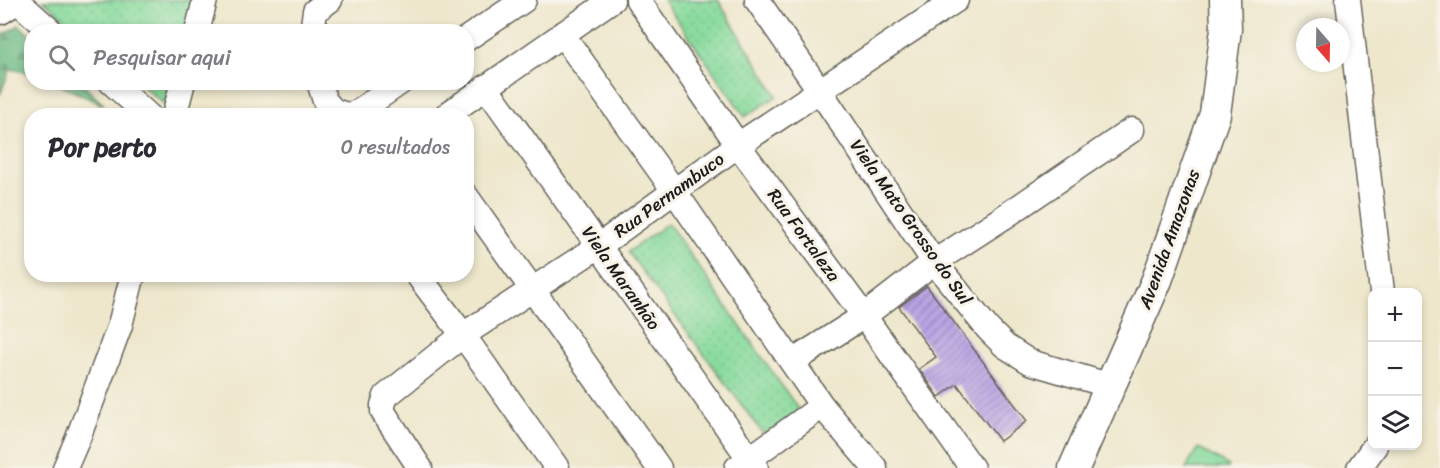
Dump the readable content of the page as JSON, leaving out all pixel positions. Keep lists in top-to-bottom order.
{
  "streets": {
    "street": [
      "Rua Pernambuco",
      "Viela Mato Grosso do Sul",
      "Rua Fortaleza",
      "Avenida Amazonas",
      "Viela Maranhão"
    ]
  },
  "crossings": [
    ["Rua Pernambuco", "Viela Mato Grosso do Sul"],
    ["Rua Pernambuco", "Rua Fortaleza"],
    ["Rua Pernambuco", "Viela Maranhão"],
    ["Viela Mato Grosso do Sul", "Avenida Amazonas"]
  ],
  "north": "bottom",
  "page": {
    "search": "Pesquisar aqui",
    "heading": ["Por perto", "0 resultados"],
    "map_buttons": ["+", "−"]
  }
}
